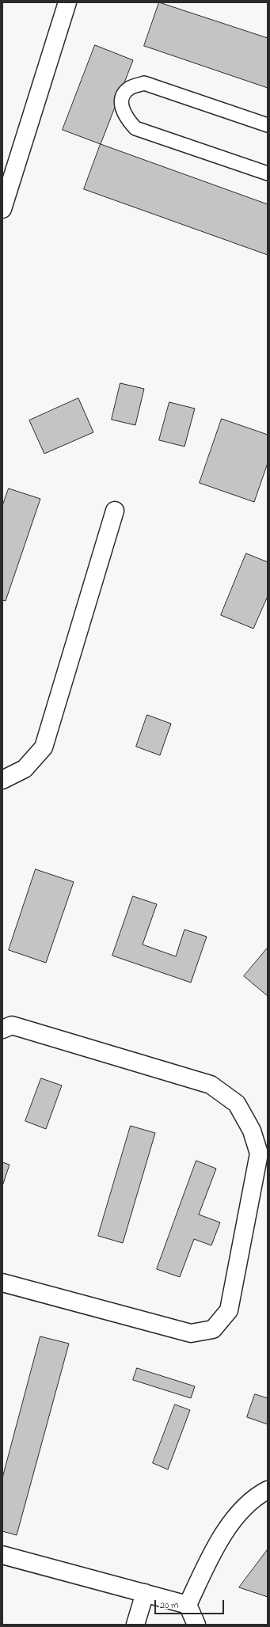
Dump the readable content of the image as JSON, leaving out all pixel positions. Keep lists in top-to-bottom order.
{
  "scale_bar": "20 m"
}
